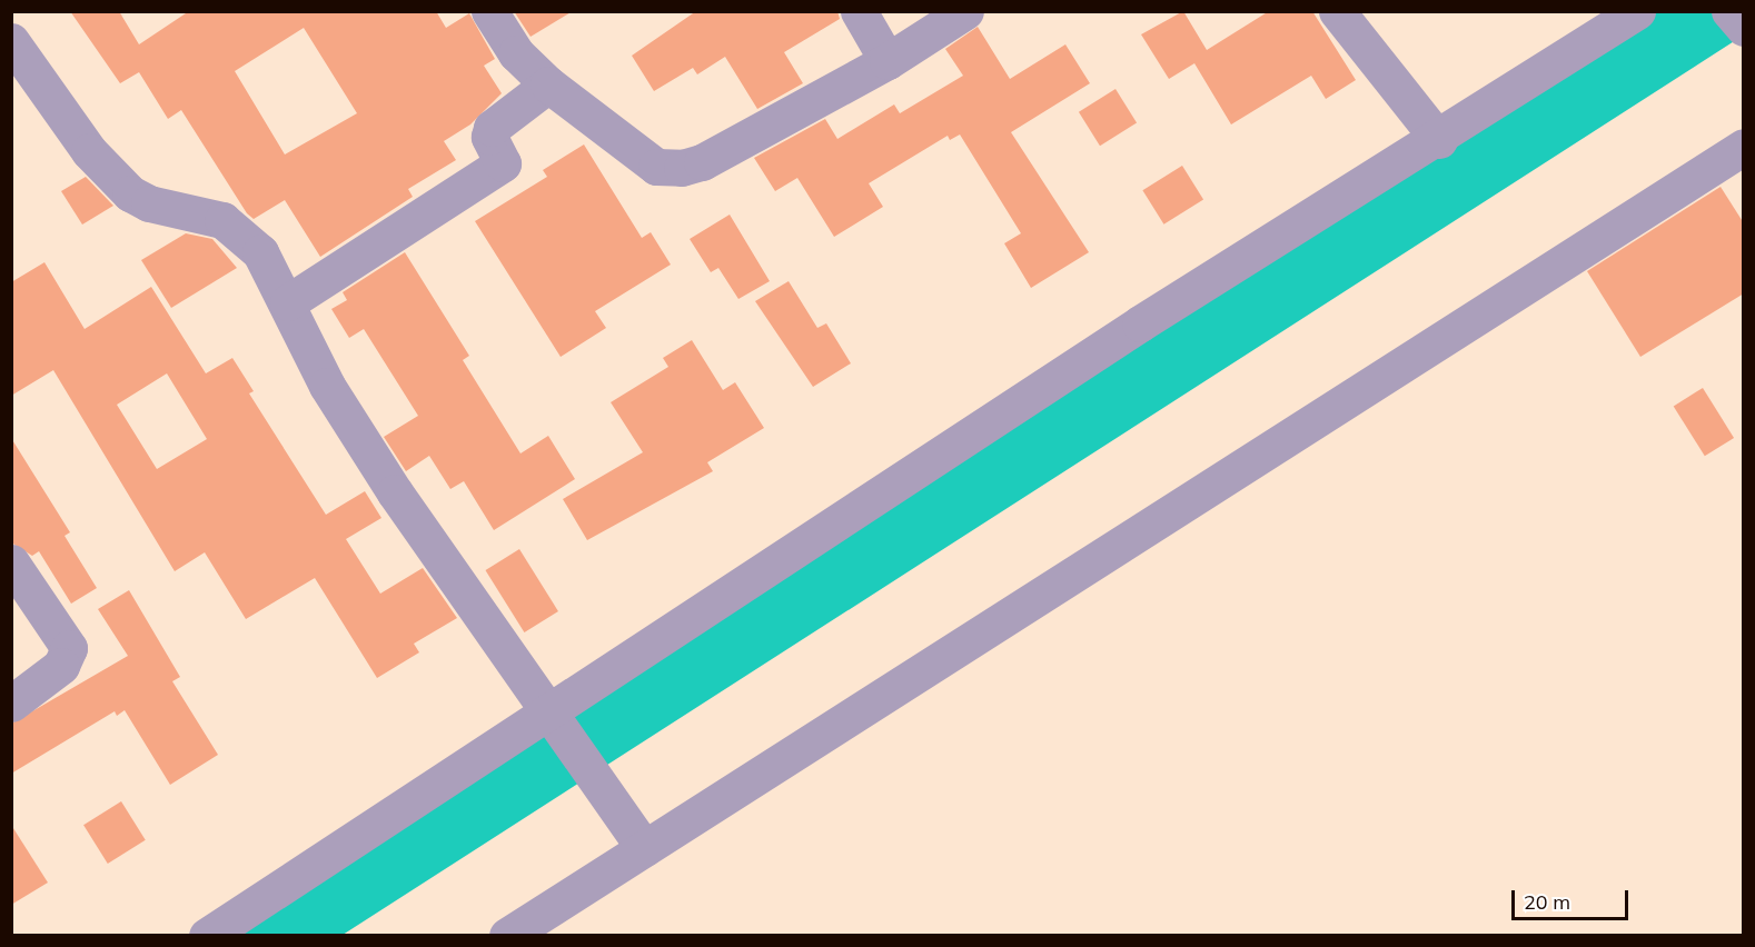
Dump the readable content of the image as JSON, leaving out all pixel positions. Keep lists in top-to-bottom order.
{
  "scale_bar": "20 m"
}
